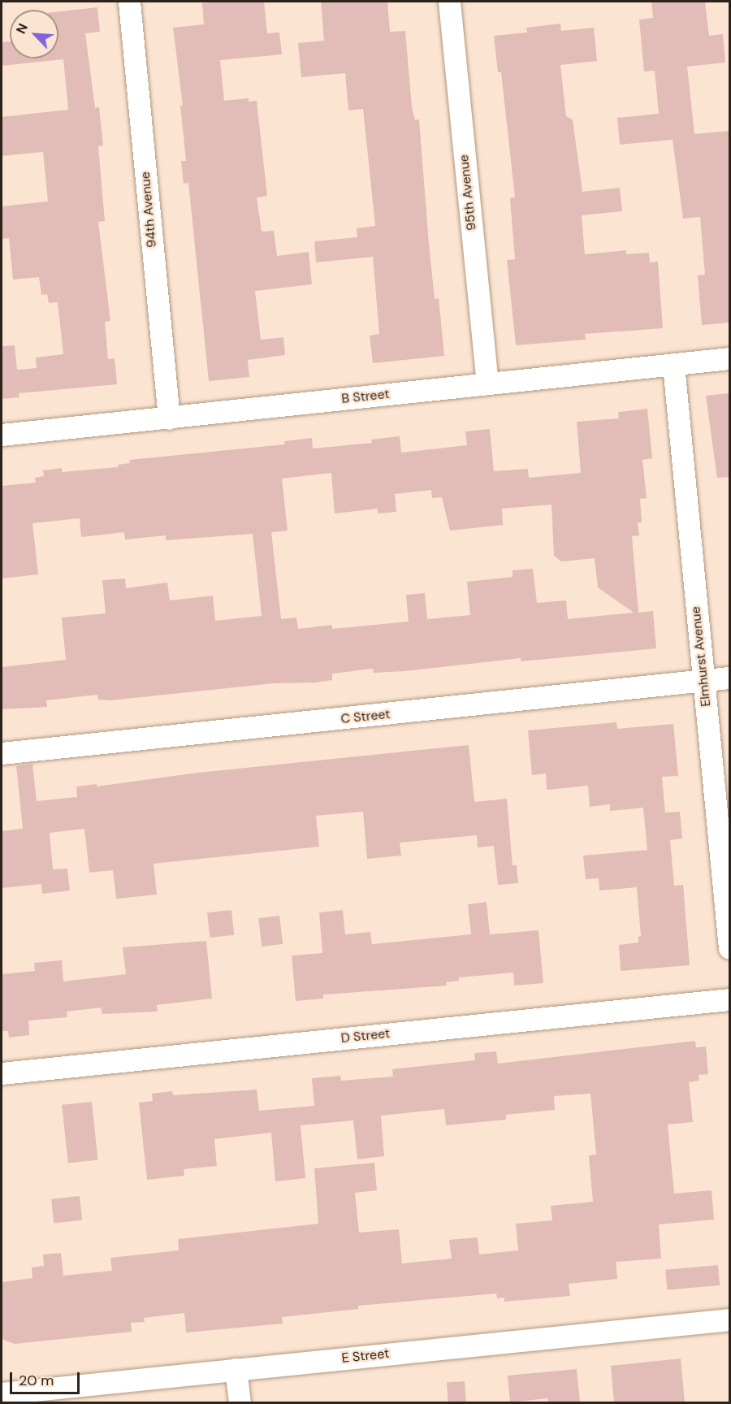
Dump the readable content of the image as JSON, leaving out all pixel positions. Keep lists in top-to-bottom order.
{
  "streets": {
    "street": [
      "95th Avenue",
      "94th Avenue",
      "B Street",
      "Elmhurst Avenue",
      "C Street",
      "D Street",
      "E Street"
    ]
  },
  "crossings": [
    ["95th Avenue", "B Street"],
    ["94th Avenue", "B Street"],
    ["B Street", "Elmhurst Avenue"],
    ["Elmhurst Avenue", "C Street"]
  ],
  "scale_bar": "20 m",
  "north": "top left"
}
